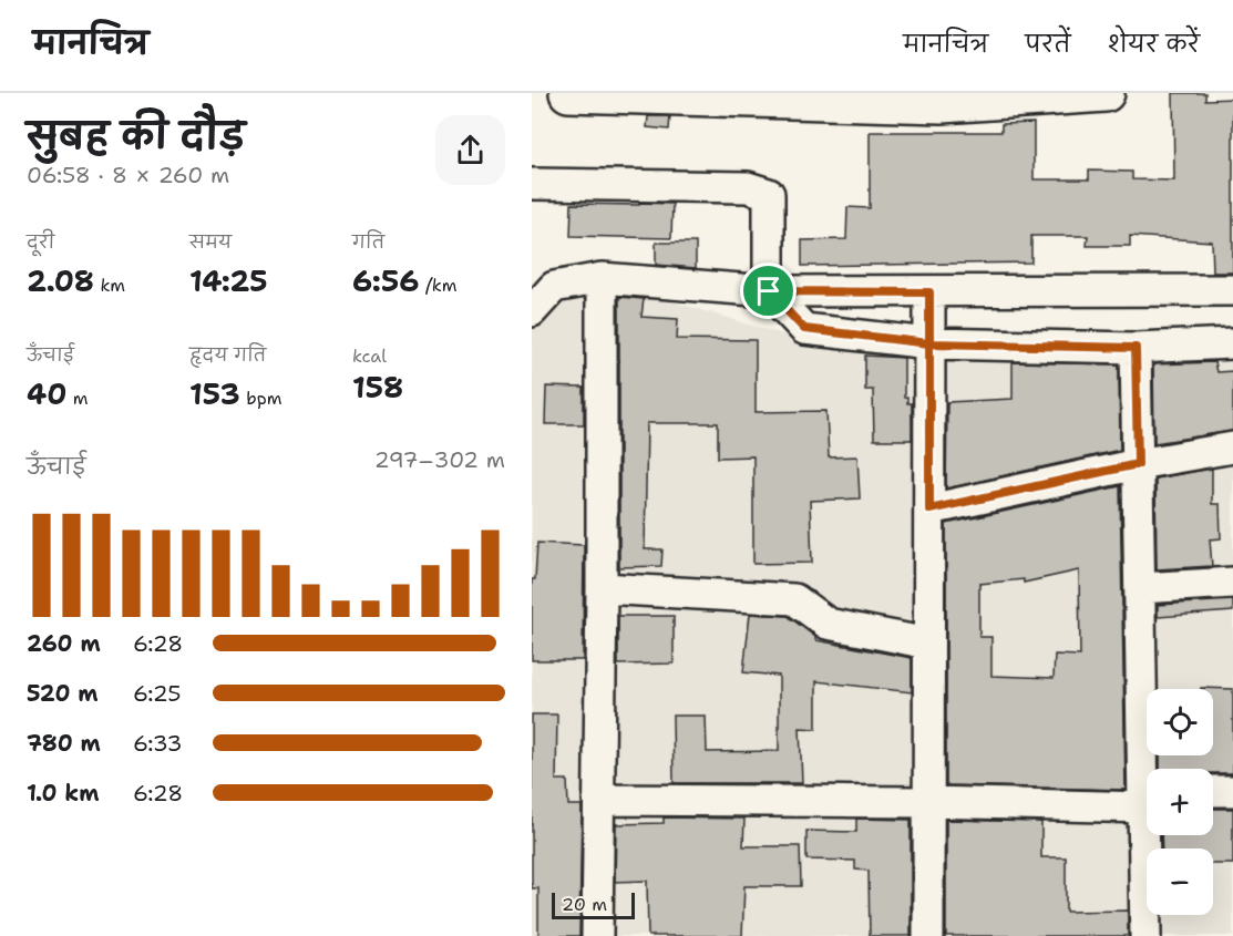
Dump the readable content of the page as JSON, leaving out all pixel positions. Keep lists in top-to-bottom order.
{
  "scale_bar": "20 m",
  "page": {
    "header": "मानचित्र",
    "nav": ["मानचित्र", "परतें", "शेयर करें"],
    "heading": ["सुबह की दौड़", "06:58 · 8 × 260 m"],
    "stats": [
      ["दूरी", "2.08 km"],
      ["समय", "14:25"],
      ["गति", "6:56 /km"],
      ["ऊँचाई", "40 m"],
      ["हृदय गति", "153 bpm"],
      ["kcal", "158"]
    ],
    "chart": ["ऊँचाई", "297–302 m"],
    "list": [
      {
        "name": "260 m",
        "note": "6:28"
      },
      {
        "name": "520 m",
        "note": "6:25"
      },
      {
        "name": "780 m",
        "note": "6:33"
      },
      {
        "name": "1.0 km",
        "note": "6:28"
      }
    ],
    "map_buttons": ["+", "−"],
    "scale": "20 m"
  }
}
